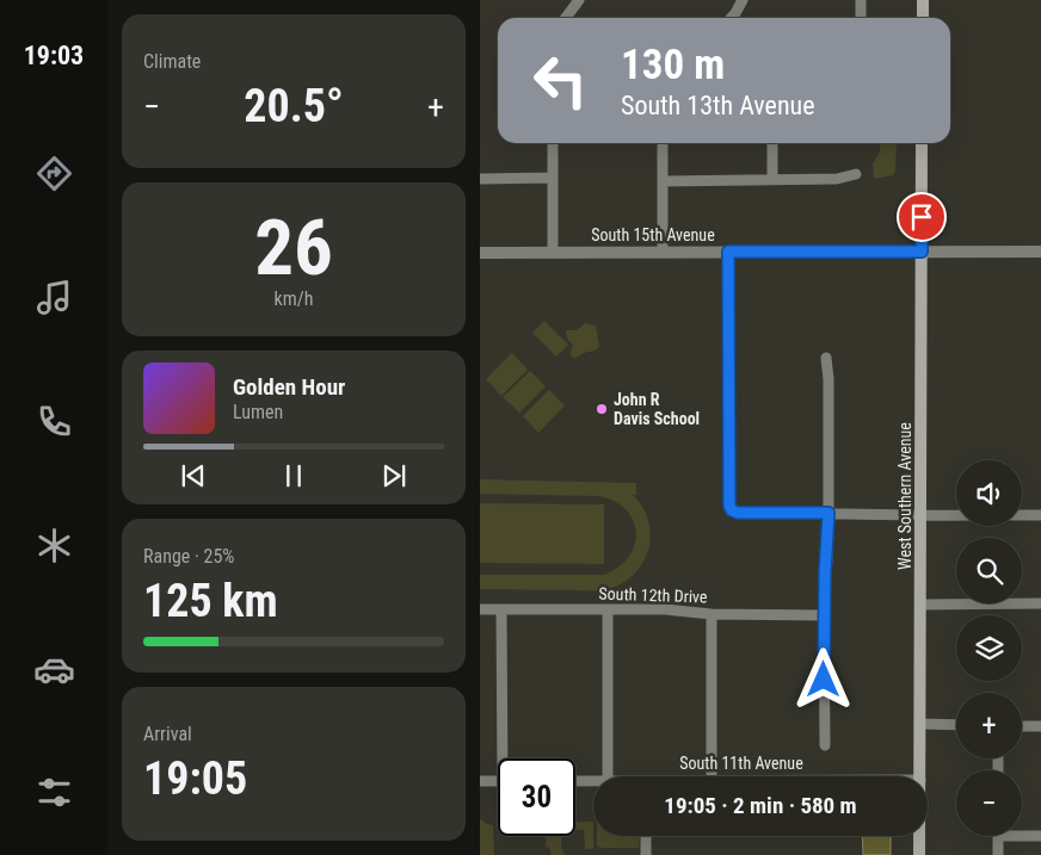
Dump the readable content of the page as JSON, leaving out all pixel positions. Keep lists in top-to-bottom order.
{
  "streets": {
    "main road": ["West Southern Avenue"],
    "street": ["South 15th Avenue", "South 12th Drive", "South 11th Avenue"]
  },
  "crossings": [
    ["South 15th Avenue", "West Southern Avenue"]
  ],
  "places": ["John R Davis School"],
  "page": {
    "tabs": "19:03",
    "tile": [
      "Climate",
      ["26", "km/h"],
      ["Range · 25%", "125 km"],
      ["Arrival", "19:05"]
    ],
    "turn": ["130 m", "South 13th Avenue"],
    "heat": ["−", "20.5°", "+"],
    "song": ["Golden Hour", "Lumen"],
    "map_buttons": ["+", "−"],
    "limit": "30",
    "trip": "19:05 · 2 min · 580 m"
  }
}
